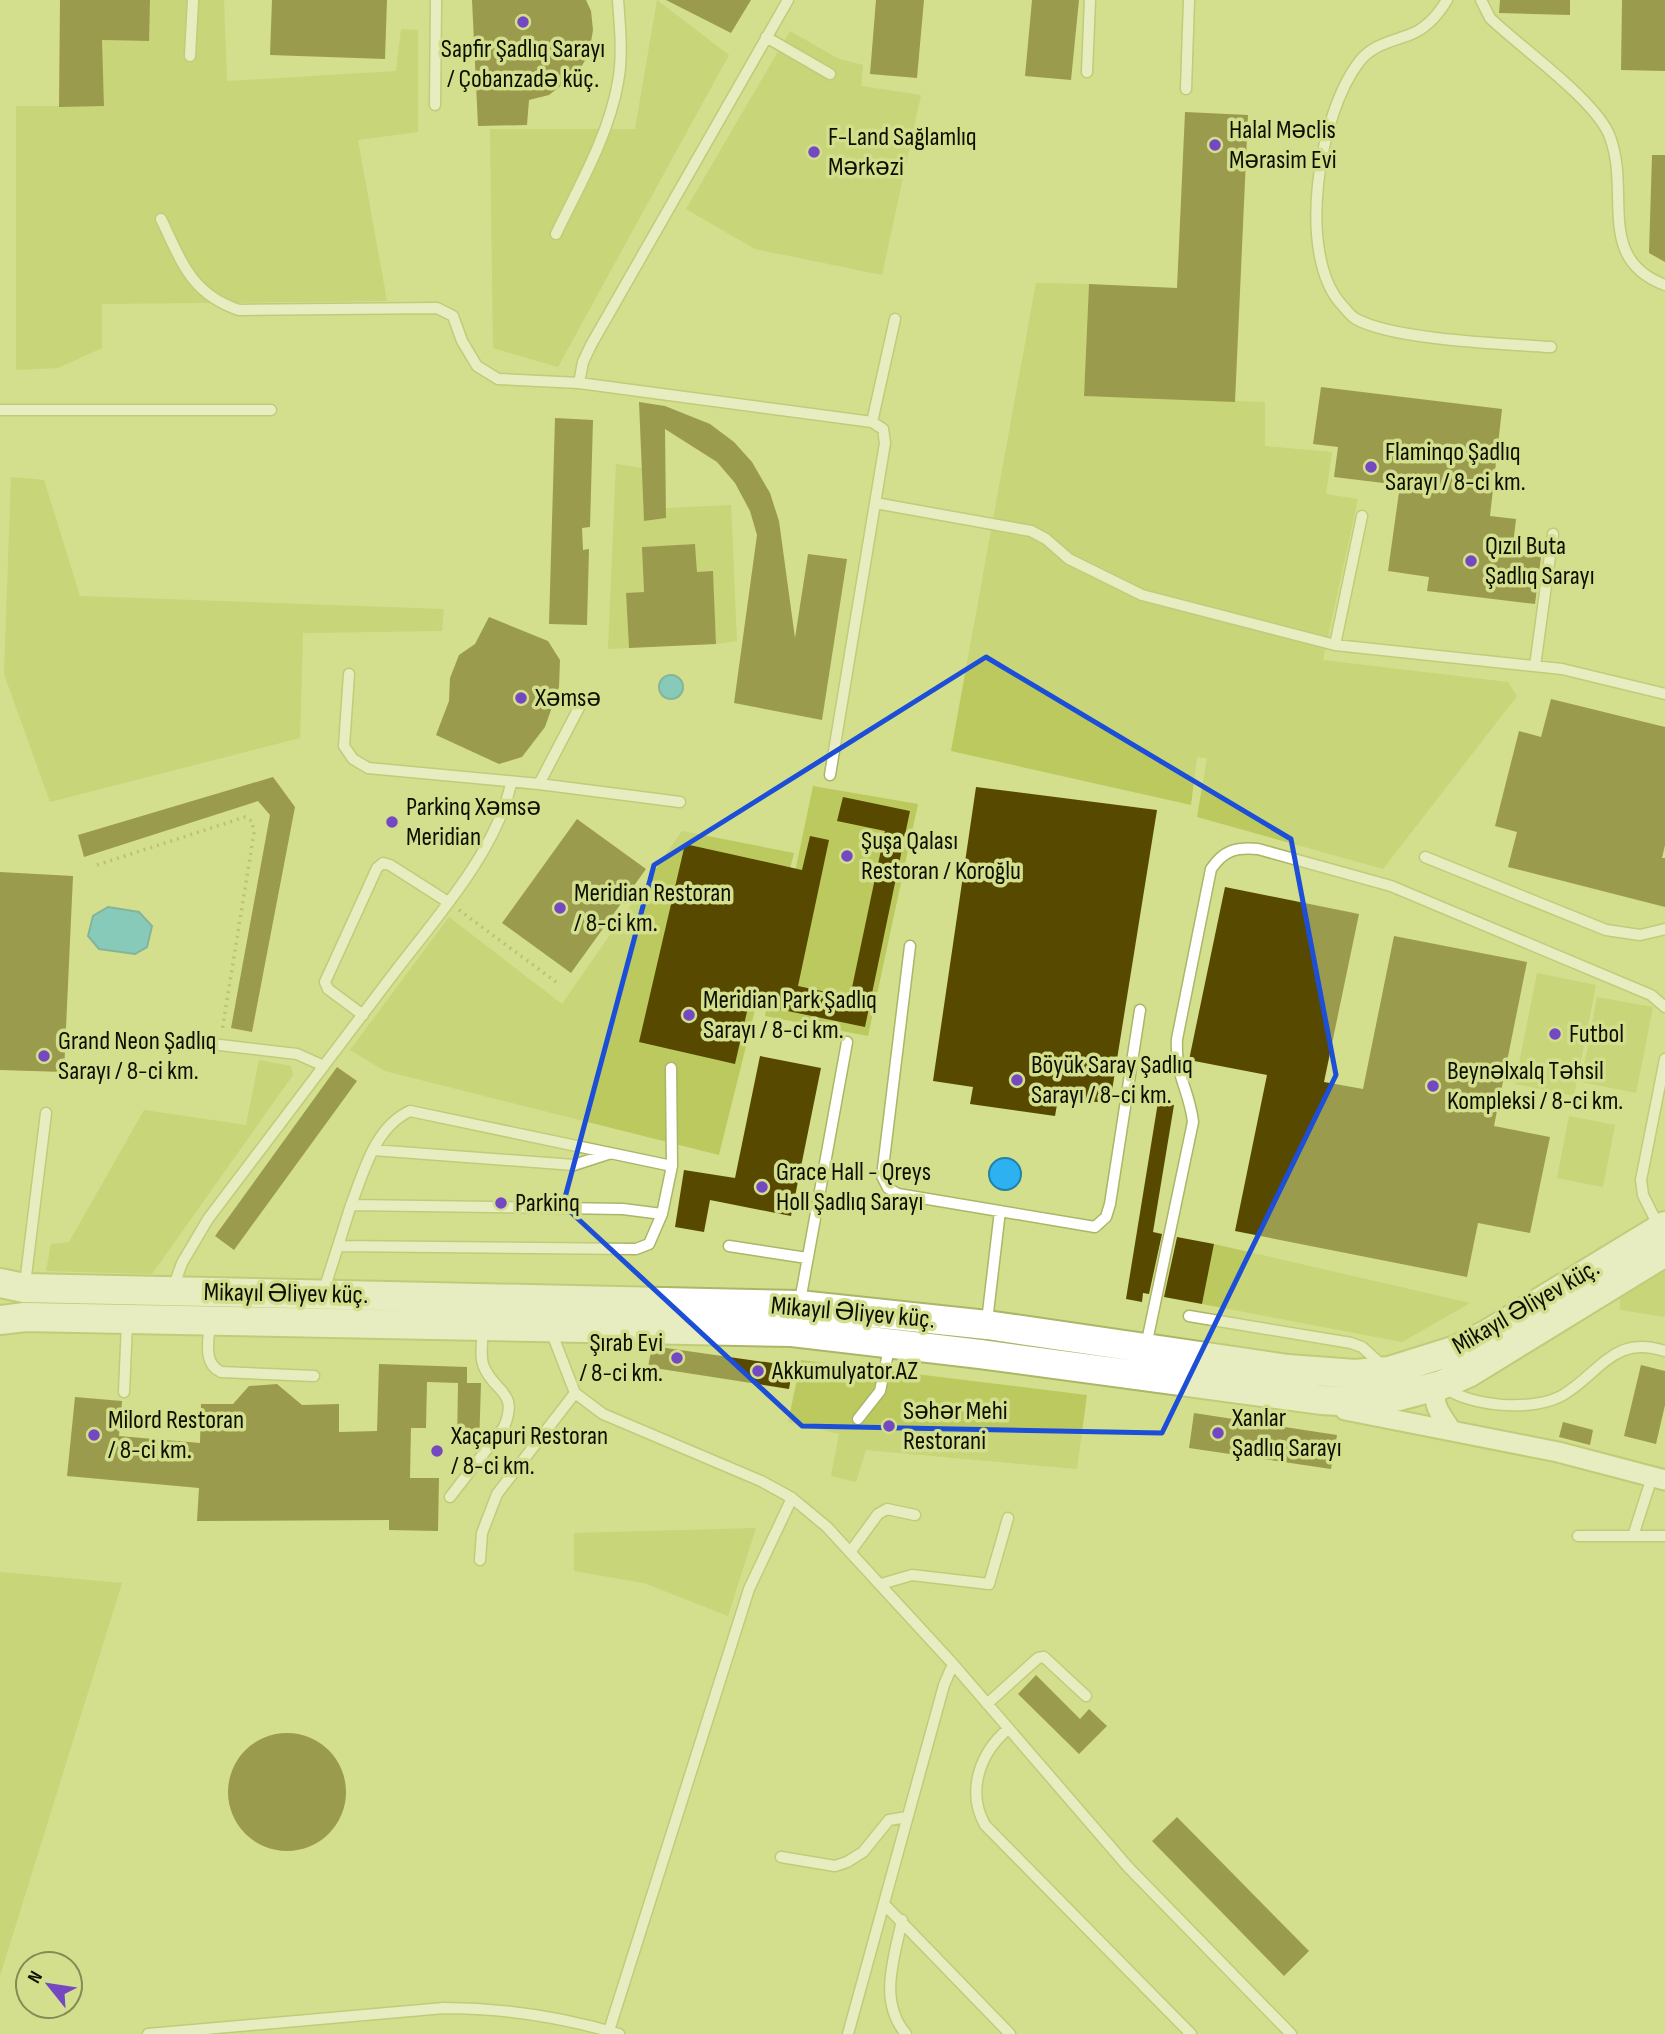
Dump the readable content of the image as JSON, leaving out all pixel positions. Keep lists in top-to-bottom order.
{
  "streets": {
    "main road": ["Mikayıl Əliyev küç."]
  },
  "places": [
    "Sapfir Şadlıq Sarayı / Çobanzadə küç.",
    "Halal Məclis Mərasim Evi",
    "F-Land Sağlamlıq Mərkəzi",
    "Flaminqo Şadlıq Sarayı / 8-ci km.",
    "Qızıl Buta Şadlıq Sarayı",
    "Xəmsə",
    "Parkinq Xəmsə Meridian",
    "Şuşa Qalası Restoran / Koroğlu",
    "Meridian Restoran / 8-ci km.",
    "Meridian Park Şadlıq Sarayı / 8-ci km.",
    "Futbol",
    "Grand Neon Şadlıq Sarayı / 8-ci km.",
    "Böyük Saray Şadlıq Sarayı / 8-ci km.",
    "Beynəlxalq Təhsil Kompleksi / 8-ci km.",
    "Grace Hall - Qreys Holl Şadlıq Sarayı",
    "Parkinq",
    "Şırab Evi / 8-ci km.",
    "Akkumulyator.AZ",
    "Səhər Mehi Restorani",
    "Xanlar Şadlıq Sarayı",
    "Milord Restoran / 8-ci km.",
    "Xaçapuri Restoran / 8-ci km."
  ],
  "north": "top left"
}
